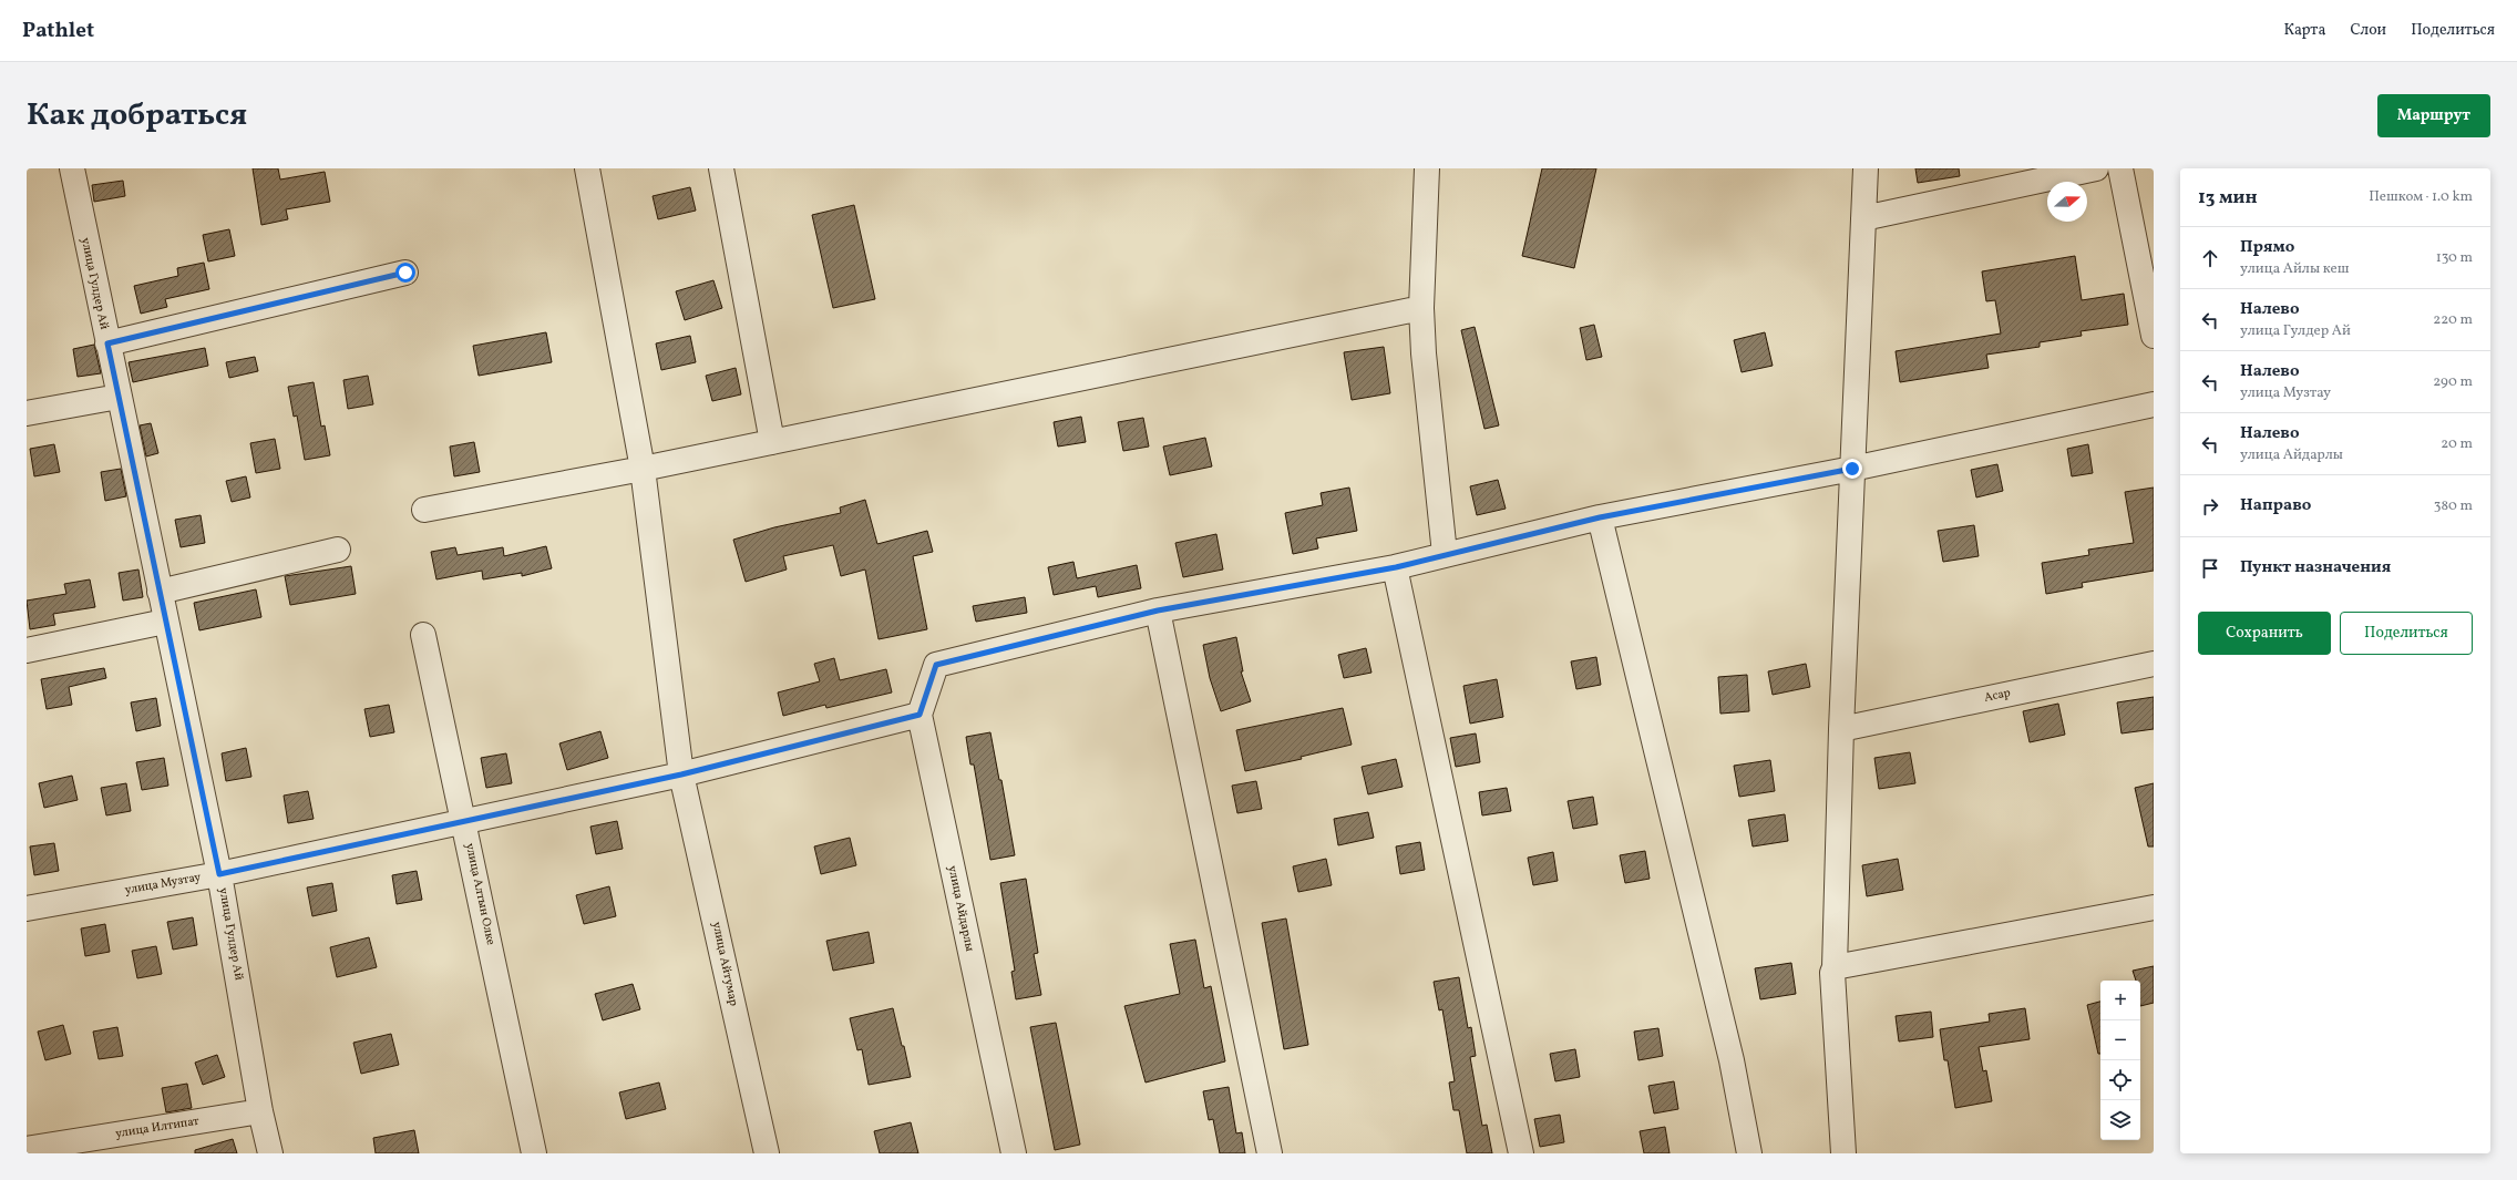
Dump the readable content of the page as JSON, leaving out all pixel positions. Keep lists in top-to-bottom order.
{
  "streets": {
    "street": [
      "улица Гулдер Ай",
      "Асар",
      "улица Музтау",
      "улица Алтын Олке",
      "улица Айдарлы",
      "улица Айтумар",
      "улица Илтипат"
    ]
  },
  "crossings": [
    ["улица Гулдер Ай", "улица Музтау"],
    ["улица Гулдер Ай", "улица Илтипат"],
    ["улица Музтау", "улица Алтын Олке"],
    ["улица Музтау", "улица Айдарлы"],
    ["улица Музтау", "улица Айтумар"]
  ],
  "north": "right",
  "page": {
    "header": "Pathlet",
    "nav": ["Карта", "Слои", "Поделиться"],
    "title": "Как добраться",
    "buttons": [
      "Маршрут",
      ["Сохранить", "Поделиться"]
    ],
    "heading": ["13 мин", "Пешком · 1.0 km"],
    "list": [
      ["Прямо", "улица Айлы кеш", "130 m"],
      ["Налево", "улица Гулдер Ай", "220 m"],
      ["Налево", "улица Музтау", "290 m"],
      ["Налево", "улица Айдарлы", "20 m"],
      ["Направо", "380 m"],
      "Пункт назначения"
    ],
    "map_buttons": ["+", "−"]
  }
}
